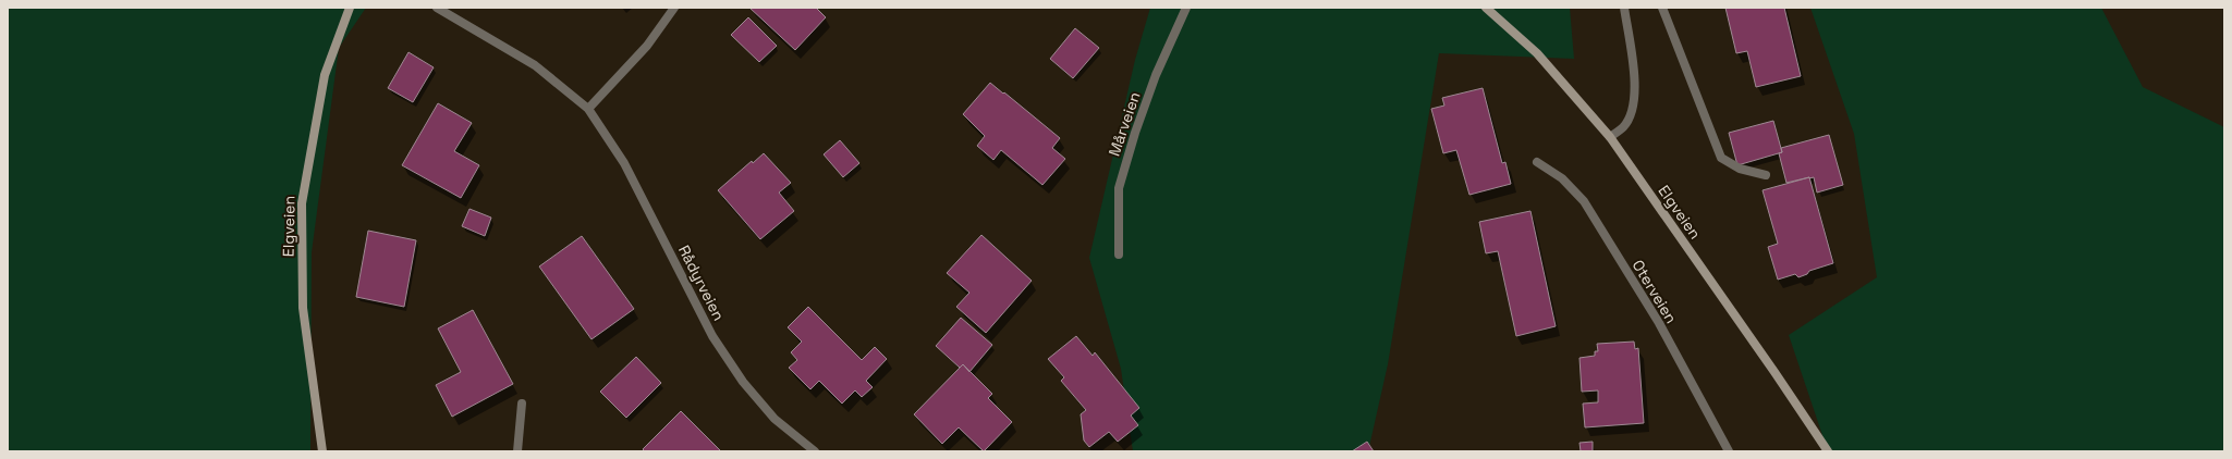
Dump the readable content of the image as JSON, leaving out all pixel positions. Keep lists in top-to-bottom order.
{
  "streets": {
    "main road": ["Elgveien"],
    "street": ["Mårveien", "Rådyrveien", "Oterveien"]
  }
}
